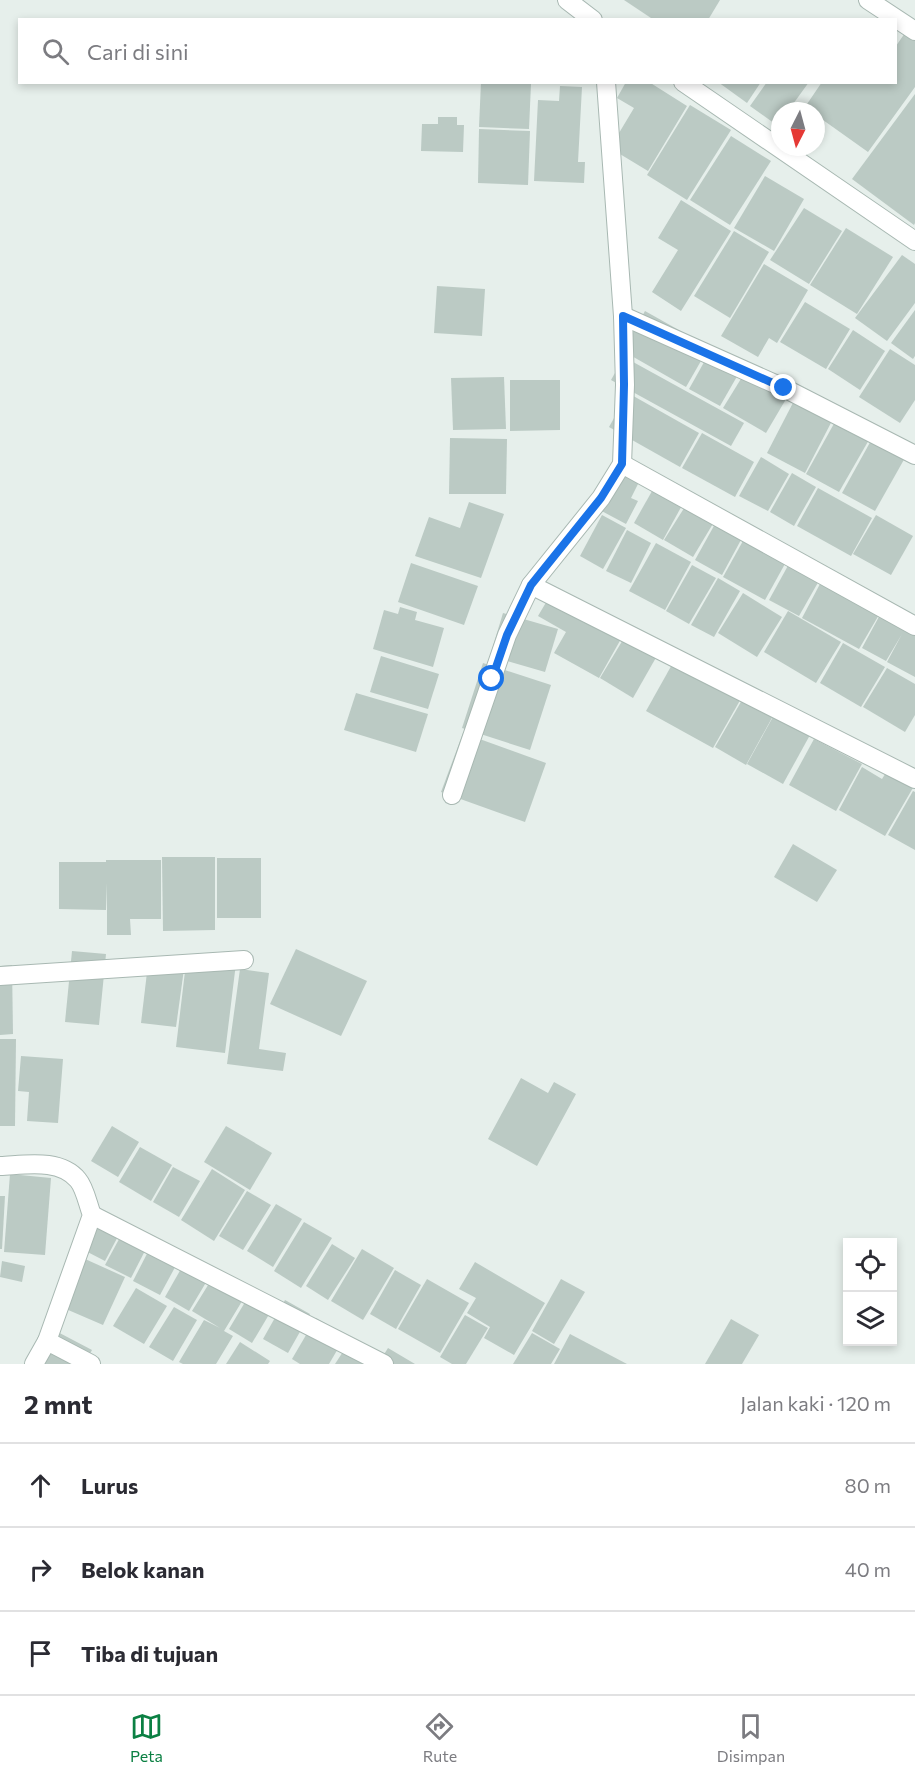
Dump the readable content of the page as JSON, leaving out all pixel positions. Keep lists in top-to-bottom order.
{
  "north": "bottom",
  "page": {
    "search": "Cari di sini",
    "heading": ["2 mnt", "Jalan kaki · 120 m"],
    "list": [
      ["Lurus", "80 m"],
      ["Belok kanan", "40 m"],
      "Tiba di tujuan"
    ],
    "nav": ["Peta", "Rute", "Disimpan"]
  }
}
